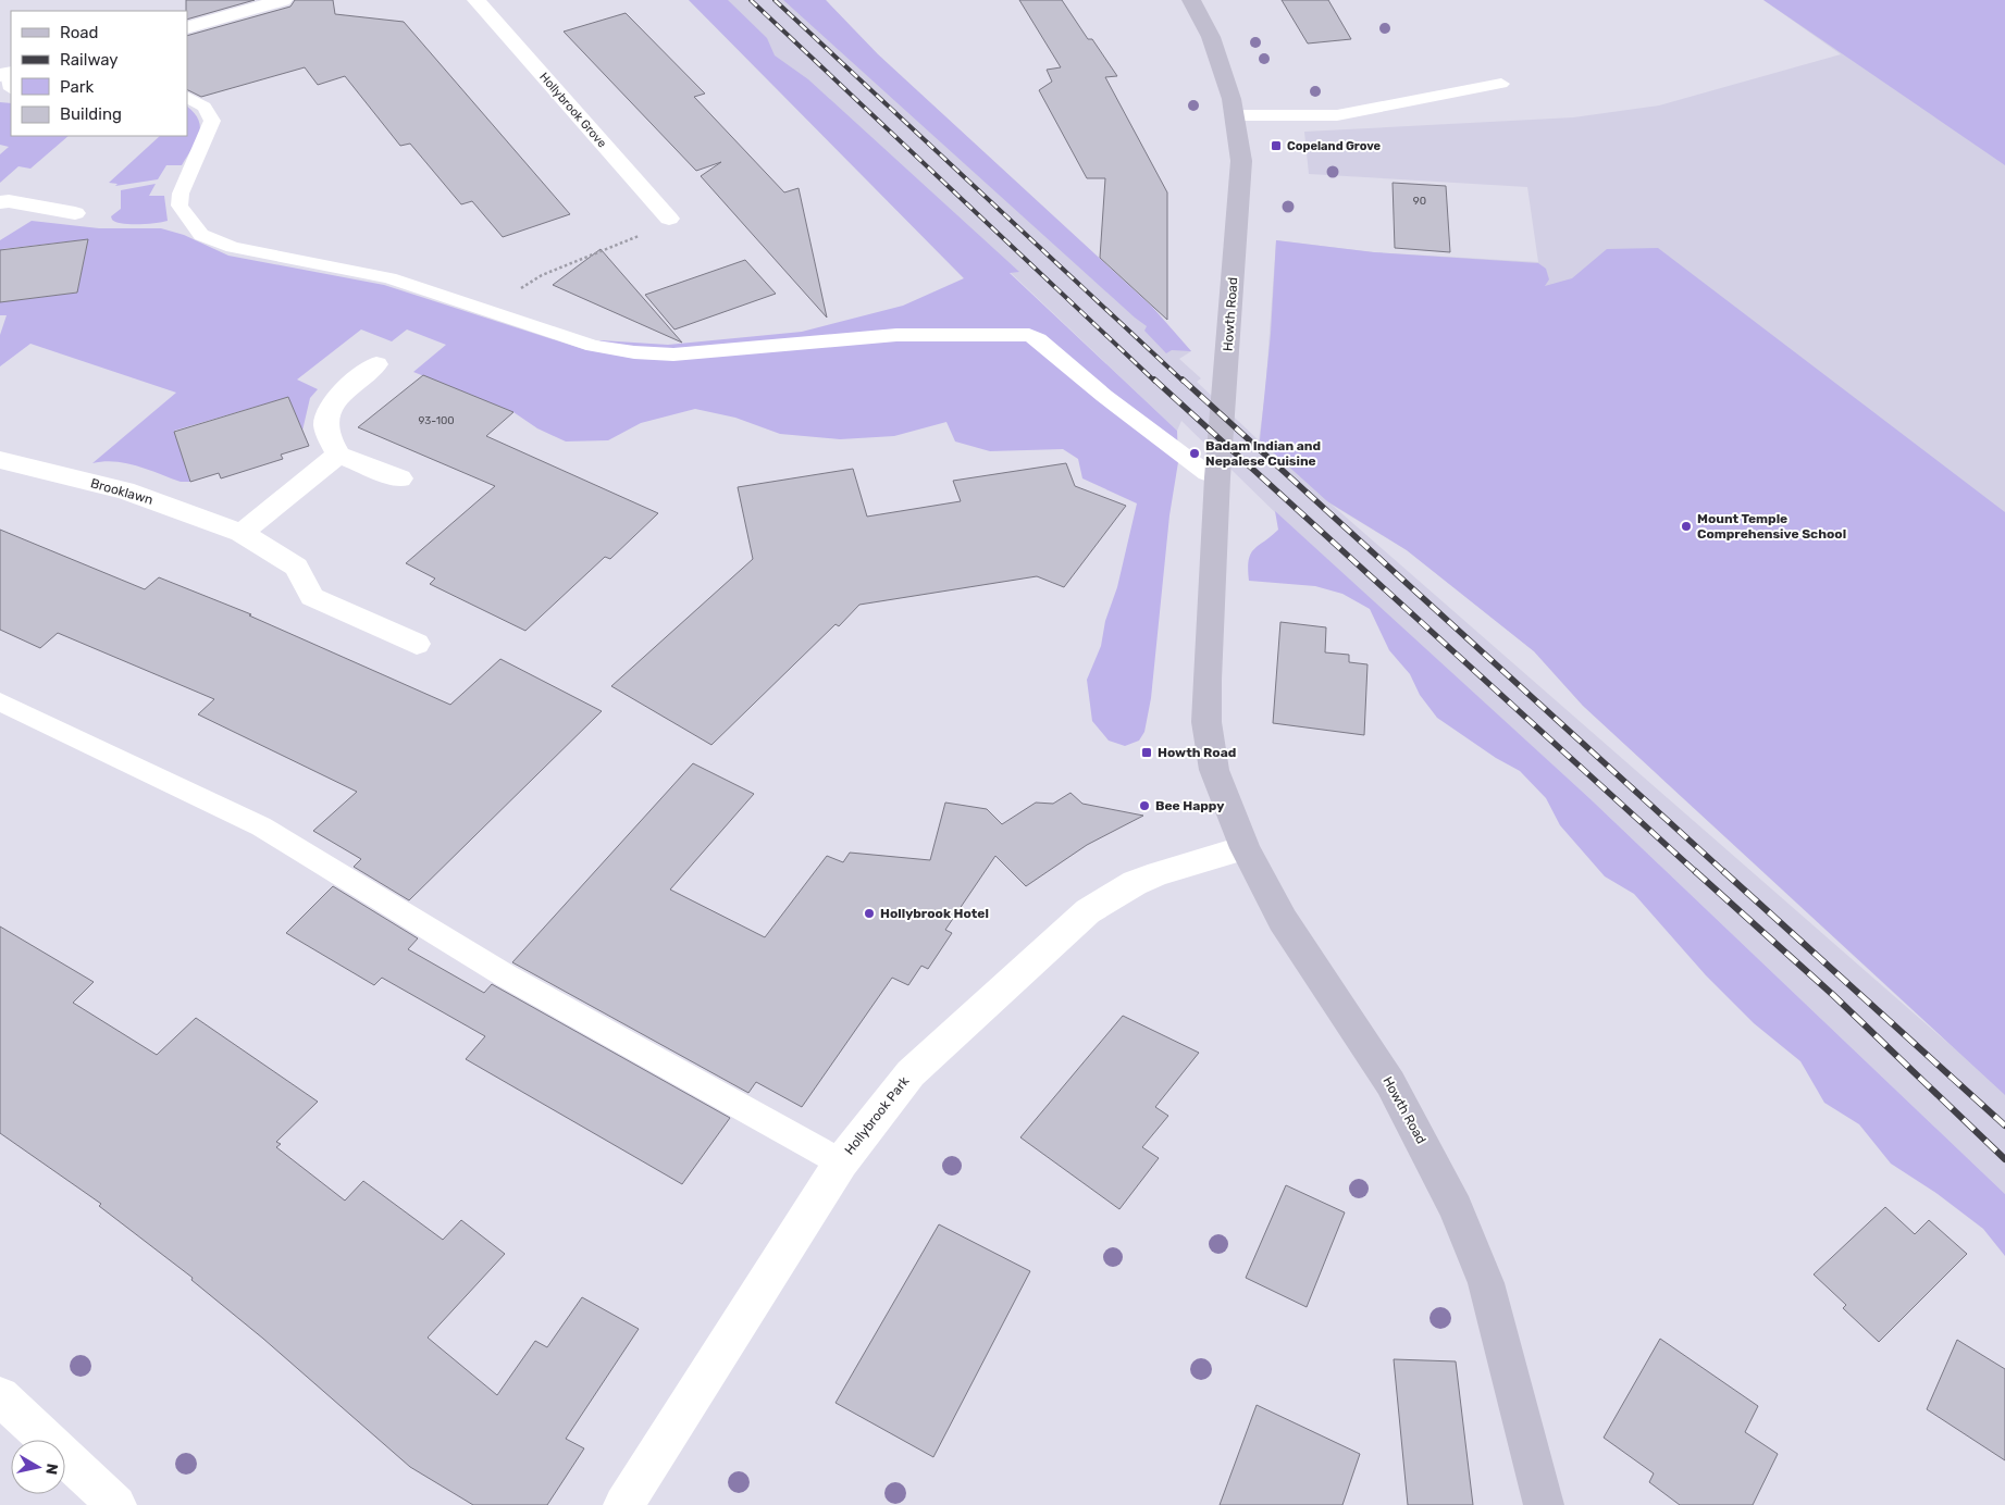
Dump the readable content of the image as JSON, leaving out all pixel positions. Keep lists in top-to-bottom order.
{
  "streets": {
    "main road": ["Howth Road"],
    "street": ["Hollybrook Grove", "Brooklawn", "Hollybrook Park"]
  },
  "crossings": [
    ["Howth Road", "Hollybrook Park"]
  ],
  "places": {
    "transit": ["Copeland Grove", "Howth Road"],
    "other": [
      "Badam Indian and Nepalese Cuisine",
      "Mount Temple Comprehensive School",
      "Bee Happy",
      "Hollybrook Hotel"
    ]
  },
  "house_numbers": ["90", "93-100"],
  "legend": [
    "Road",
    "Railway",
    "Park",
    "Building"
  ],
  "north": "right"
}
